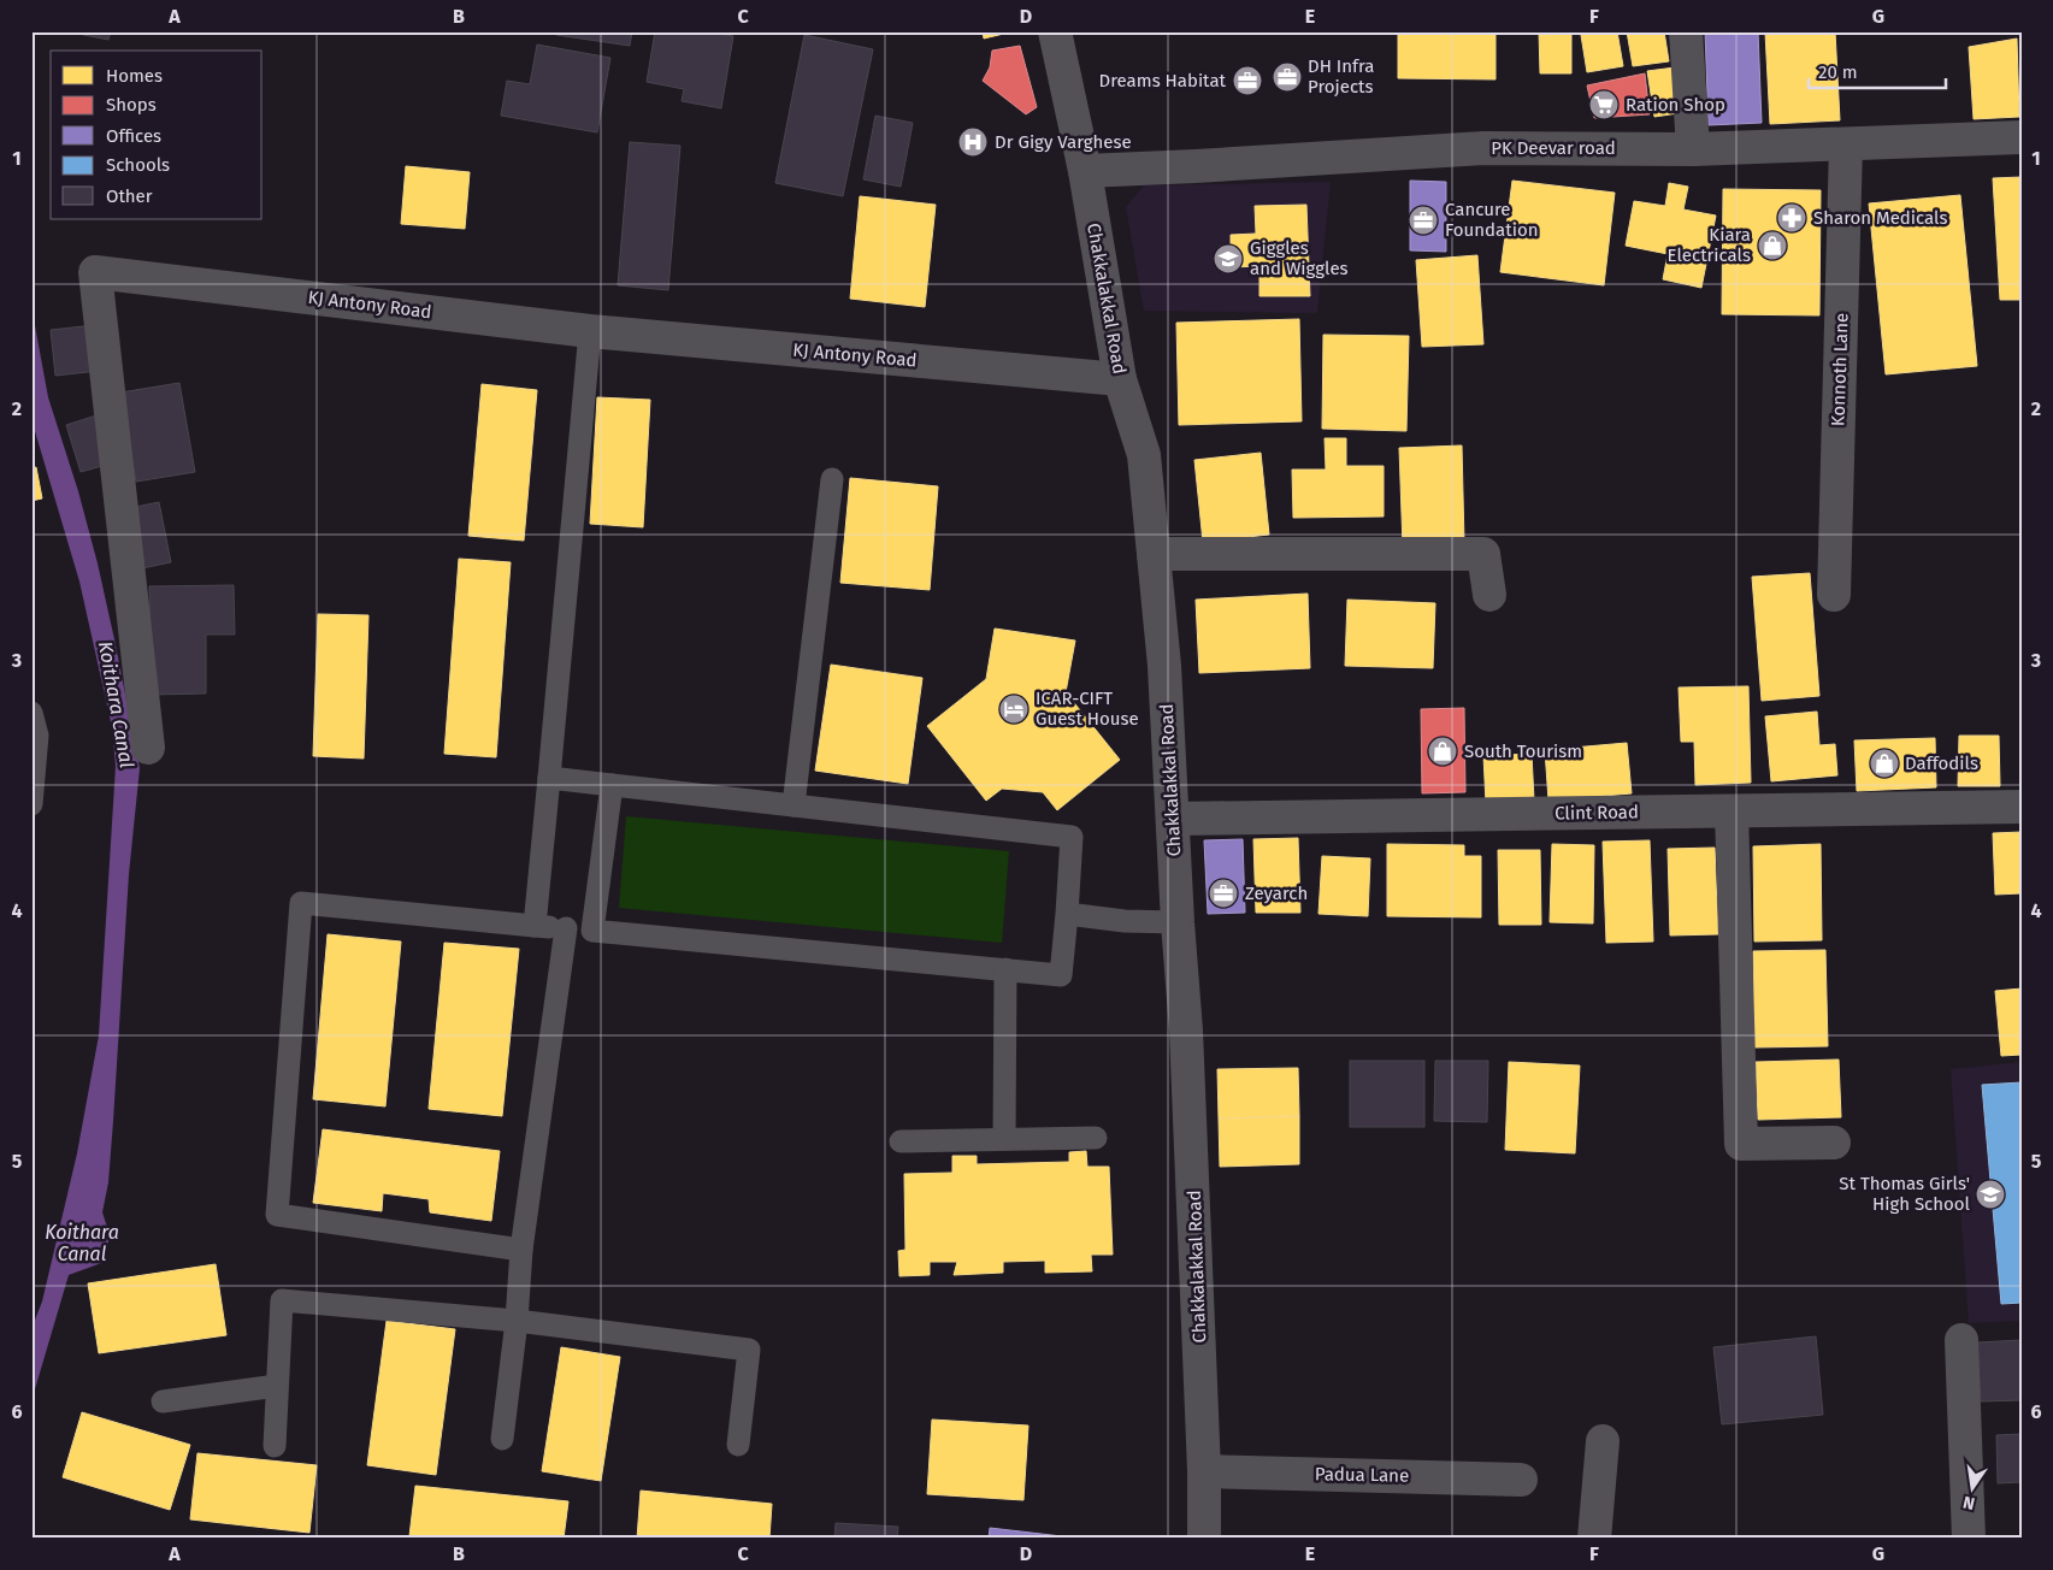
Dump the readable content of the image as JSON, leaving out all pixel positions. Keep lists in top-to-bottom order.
{
  "streets": {
    "street": [
      "PK Deevar road",
      "Chakkalakkal Road",
      "KJ Antony Road",
      "Konnoth Lane",
      "Clint Road",
      "Padua Lane"
    ]
  },
  "crossings": [
    ["PK Deevar road", "Chakkalakkal Road"],
    ["PK Deevar road", "Konnoth Lane"],
    ["Chakkalakkal Road", "KJ Antony Road"],
    ["Chakkalakkal Road", "Clint Road"],
    ["Chakkalakkal Road", "Padua Lane"]
  ],
  "water": ["Koithara Canal"],
  "places": {
    "office": [
      "DH Infra Projects",
      "Dreams Habitat",
      "Cancure Foundation",
      "Zeyarch"
    ],
    "supermarket": ["Ration Shop"],
    "hospital": ["Dr Gigy Varghese"],
    "pharmacy": ["Sharon Medicals"],
    "shop": ["Kiara Electricals", "South Tourism", "Daffodils"],
    "school or university": ["Giggles and Wiggles", "St Thomas Girls' High School"],
    "hotel": ["ICAR-CIFT Guest House"]
  },
  "legend": [
    "Homes",
    "Shops",
    "Offices",
    "Schools",
    "Other"
  ],
  "scale_bar": "20 m",
  "north": "bottom",
  "grid": {
    "columns": [
      "A",
      "B",
      "C",
      "D",
      "E",
      "F",
      "G"
    ],
    "rows": [
      "1",
      "2",
      "3",
      "4",
      "5",
      "6"
    ]
  }
}
